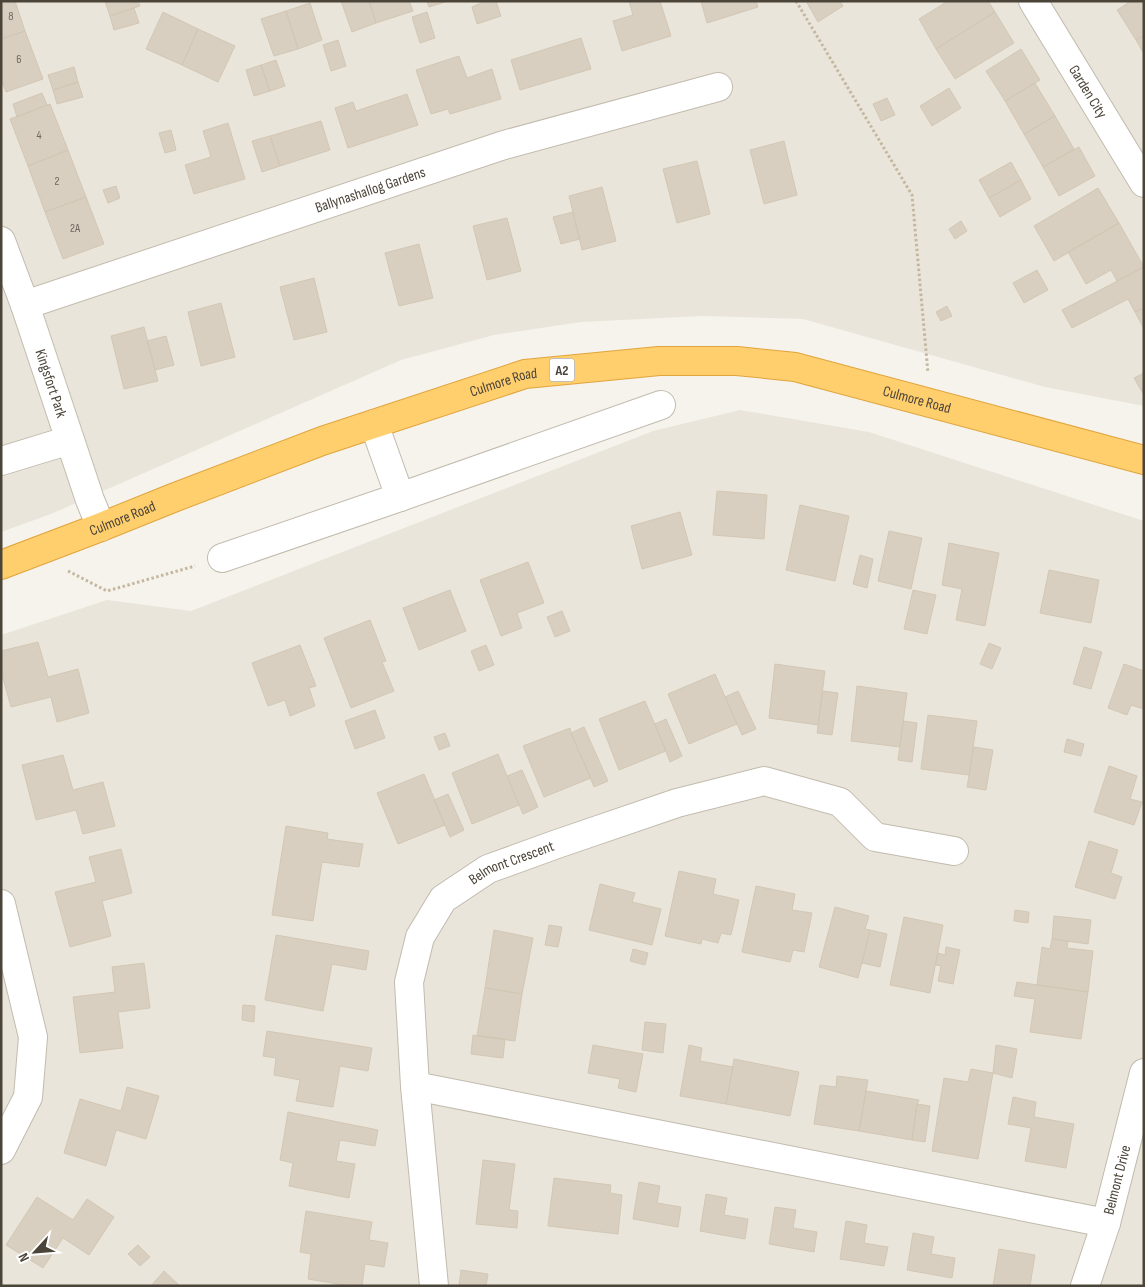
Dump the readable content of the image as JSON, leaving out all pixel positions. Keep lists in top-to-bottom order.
{
  "streets": {
    "highway": ["A2", "Culmore Road"],
    "street": [
      "Garden City",
      "Ballynashallog Gardens",
      "Kingsfort Park",
      "Belmont Crescent",
      "Belmont Drive"
    ]
  },
  "crossings": [
    ["Ballynashallog Gardens", "Kingsfort Park"],
    ["Culmore Road", "Kingsfort Park"]
  ],
  "house_numbers": [
    "8",
    "6",
    "4",
    "2",
    "2A"
  ],
  "north": "bottom left"
}
